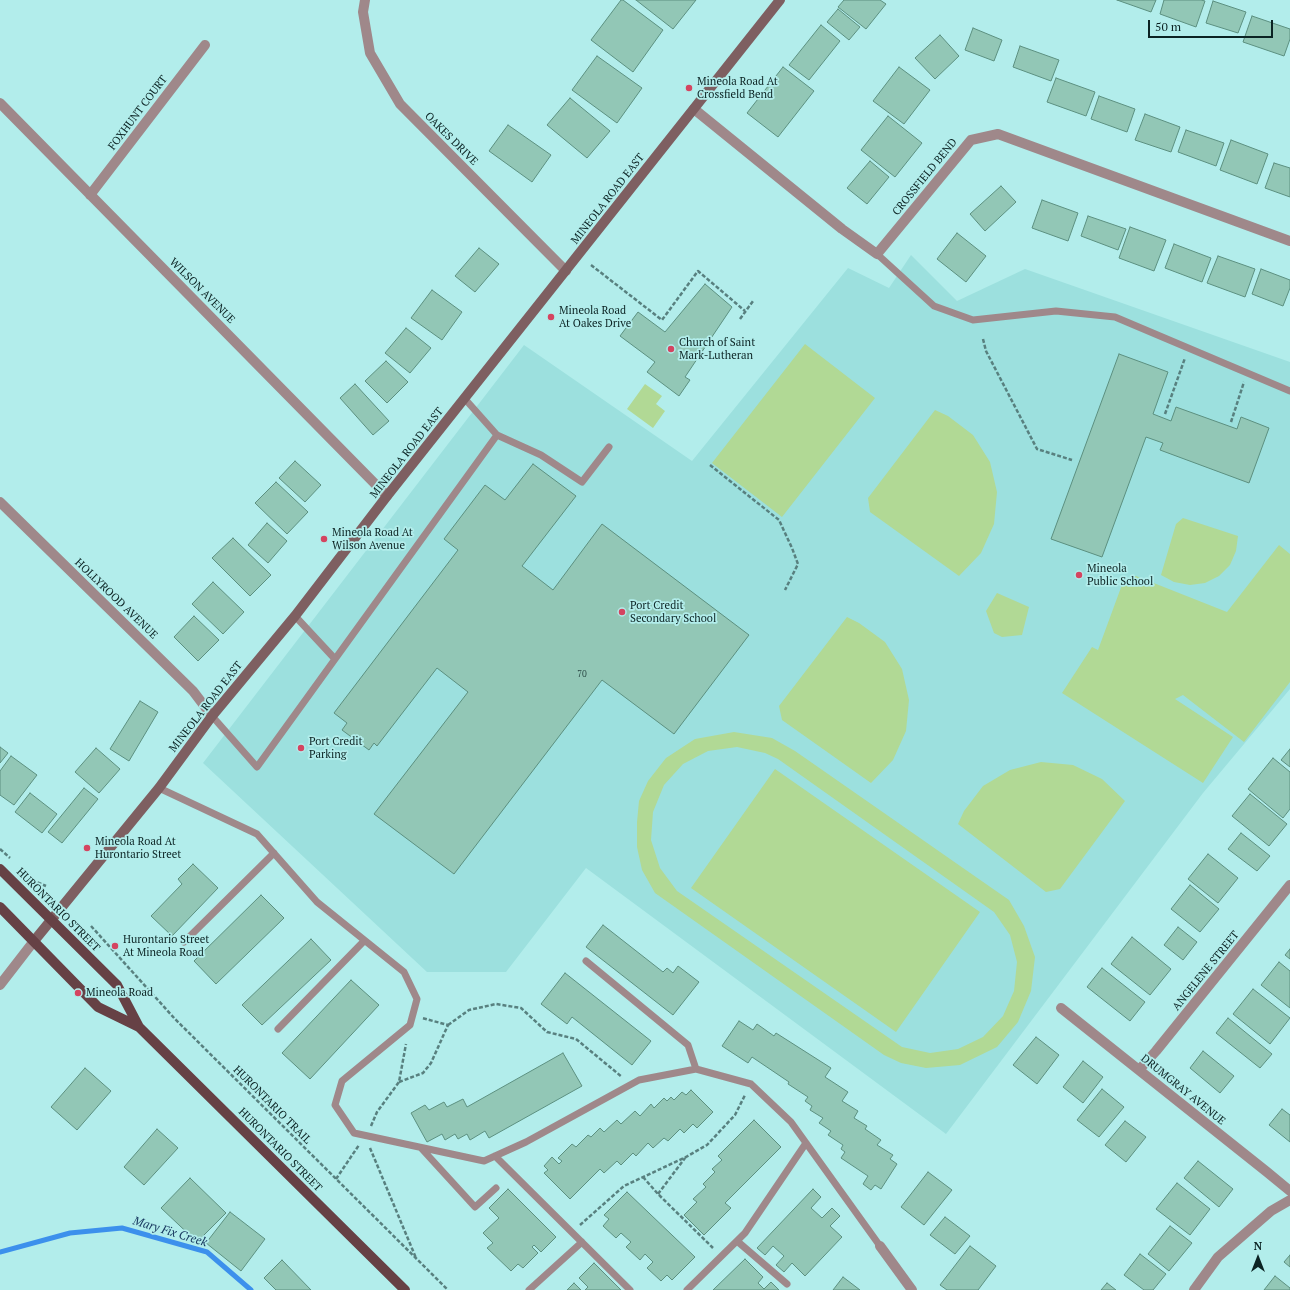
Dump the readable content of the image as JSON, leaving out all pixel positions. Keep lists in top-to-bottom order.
{
  "streets": {
    "main road": ["HURONTARIO STREET"],
    "street": [
      "FOXHUNT COURT",
      "OAKES DRIVE",
      "CROSSFIELD BEND",
      "MINEOLA ROAD EAST",
      "WILSON AVENUE",
      "HOLLYROOD AVENUE",
      "ANGELENE STREET",
      "DRUMGRAY AVENUE"
    ],
    "path": ["HURONTARIO TRAIL"]
  },
  "crossings": [
    ["FOXHUNT COURT", "WILSON AVENUE"],
    ["OAKES DRIVE", "MINEOLA ROAD EAST"],
    ["MINEOLA ROAD EAST", "WILSON AVENUE"],
    ["MINEOLA ROAD EAST", "HOLLYROOD AVENUE"],
    ["MINEOLA ROAD EAST", "HURONTARIO STREET"],
    ["ANGELENE STREET", "DRUMGRAY AVENUE"]
  ],
  "water": ["Mary Fix Creek"],
  "places": [
    "Mineola Road At Crossfield Bend",
    "Mineola Road At Oakes Drive",
    "Church of Saint Mark-Lutheran",
    "Mineola Road At Wilson Avenue",
    "Mineola Public School",
    "Port Credit Secondary School",
    "Port Credit Parking",
    "Mineola Road At Hurontario Street",
    "Hurontario Street At Mineola Road",
    "Mineola Road"
  ],
  "house_numbers": ["70"],
  "scale_bar": "50 m",
  "north": "top"
}
